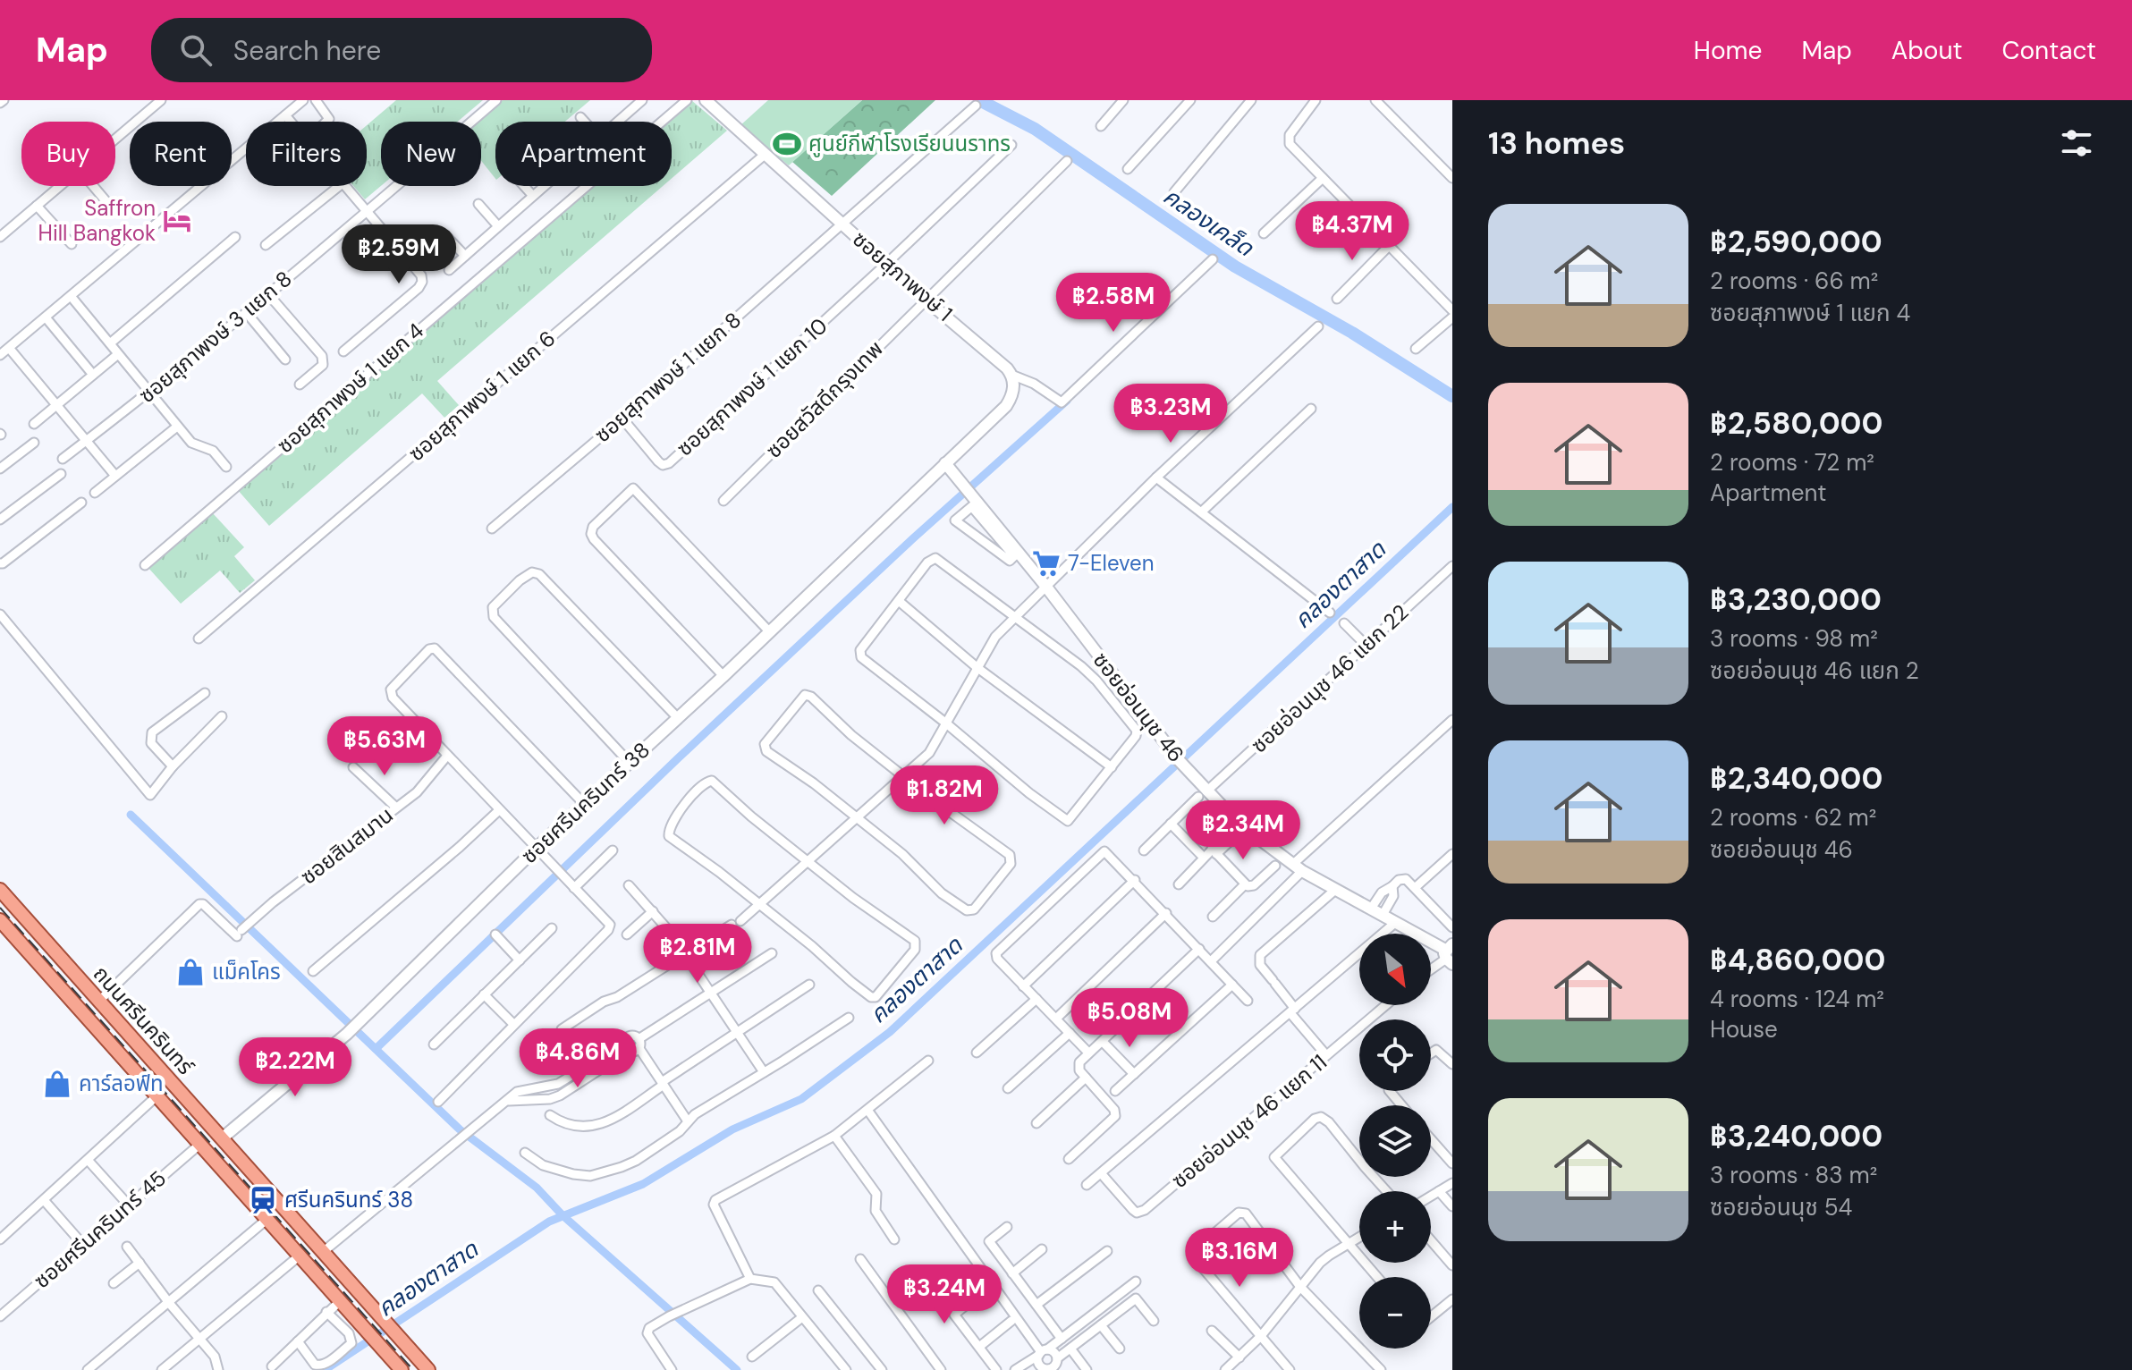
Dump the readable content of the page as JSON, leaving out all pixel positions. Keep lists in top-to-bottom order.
{
  "streets": {
    "main road": ["ถนนศรีนครินทร์"],
    "street": [
      "ซอยสุภาพงษ์ 1",
      "ซอยสุภาพงษ์ 3 แยก 8",
      "ซอยสุภาพงษ์ 1 แยก 8",
      "ซอยสุภาพงษ์ 1 แยก 10",
      "ซอยสุภาพงษ์ 1 แยก 4",
      "ซอยสุภาพงษ์ 1 แยก 6",
      "ซอยสวัสดีกรุงเทพ",
      "ซอยอ่อนนุช 46 แยก 22",
      "ซอยอ่อนนุช 46",
      "ซอยศรีนครินทร์ 38",
      "ซอยสินสมาน",
      "ซอยอ่อนนุช 46 แยก 11",
      "ซอยศรีนครินทร์ 45"
    ]
  },
  "crossings": [
    ["ซอยสุภาพงษ์ 1", "ซอยสุภาพงษ์ 1 แยก 8"],
    ["ซอยสุภาพงษ์ 1", "ซอยสุภาพงษ์ 1 แยก 10"],
    ["ซอยสุภาพงษ์ 1", "ซอยสุภาพงษ์ 1 แยก 6"],
    ["ซอยสุภาพงษ์ 1", "ซอยสวัสดีกรุงเทพ"],
    ["ซอยสุภาพงษ์ 1 แยก 8", "ซอยสุภาพงษ์ 1 แยก 10"],
    ["ซอยอ่อนนุช 46 แยก 22", "ซอยอ่อนนุช 46"],
    ["ซอยอ่อนนุช 46", "ซอยศรีนครินทร์ 38"],
    ["ซอยศรีนครินทร์ 38", "ถนนศรีนครินทร์"],
    ["ซอยสินสมาน", "ถนนศรีนครินทร์"],
    ["ถนนศรีนครินทร์", "ซอยศรีนครินทร์ 45"]
  ],
  "water": ["คลองเคล็ด", "คลองตาสาด"],
  "places": {
    "sports": ["ศูนย์กีฬาโรงเรียนนราทร"],
    "hotel": ["Saffron Hill Bangkok"],
    "supermarket": ["7-Eleven"],
    "shop": ["แม็คโคร", "คาร์ลอฟ์ท"],
    "station": ["ศรีนครินทร์ 38"]
  },
  "north": "bottom right",
  "page": {
    "header": "Map",
    "search": "Search here",
    "nav": [
      "Home",
      "Map",
      "About",
      "Contact"
    ],
    "heading": "13 homes",
    "chip": [
      "Buy",
      "Rent",
      "Filters",
      "New",
      "Apartment"
    ],
    "list": [
      {
        "name": "฿2,590,000",
        "note": "2 rooms · 66 m² · ซอยสุภาพงษ์ 1 แยก 4"
      },
      {
        "name": "฿2,580,000",
        "note": "2 rooms · 72 m² · Apartment"
      },
      {
        "name": "฿3,230,000",
        "note": "3 rooms · 98 m² · ซอยอ่อนนุช 46 แยก 2"
      },
      {
        "name": "฿2,340,000",
        "note": "2 rooms · 62 m² · ซอยอ่อนนุช 46"
      },
      {
        "name": "฿4,860,000",
        "note": "4 rooms · 124 m² · House"
      },
      {
        "name": "฿3,240,000",
        "note": "3 rooms · 83 m² · ซอยอ่อนนุช 54"
      }
    ],
    "price": [
      "฿4.37M",
      "฿2.59M",
      "฿2.58M",
      "฿3.23M",
      "฿5.63M",
      "฿1.82M",
      "฿2.34M",
      "฿2.81M",
      "฿5.08M",
      "฿4.86M",
      "฿2.22M",
      "฿3.16M",
      "฿3.24M"
    ],
    "map_buttons": ["+", "−"]
  }
}
